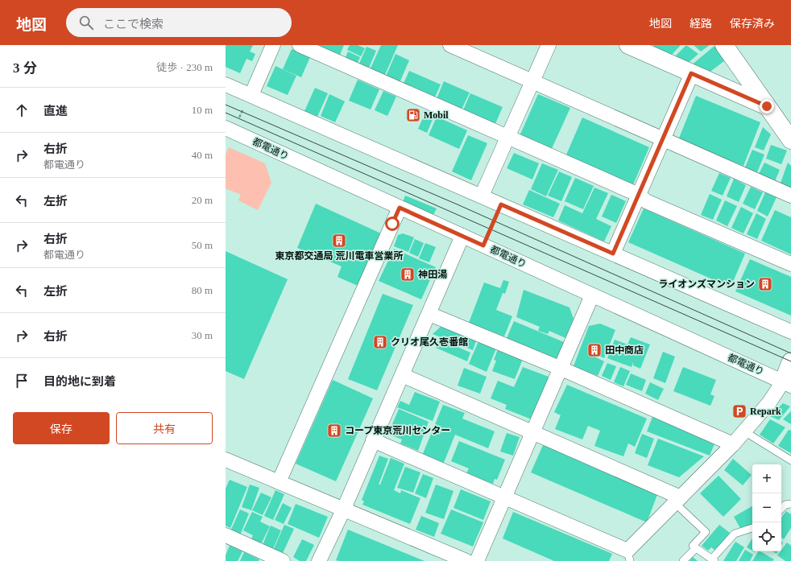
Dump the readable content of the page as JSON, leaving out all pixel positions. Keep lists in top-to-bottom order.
{
  "streets": {
    "street": ["都電通り"]
  },
  "places": {
    "fuel station": ["Mobil"],
    "building": [
      "東京都交通局 荒川電車営業所",
      "神田湯",
      "ライオンズマンション",
      "クリオ尾久壱番館",
      "田中商店",
      "コープ東京荒川センター"
    ],
    "parking": ["Repark"]
  },
  "page": {
    "header": "地図",
    "search": "ここで検索",
    "nav": ["地図", "経路", "保存済み"],
    "heading": ["3 分", "徒歩 · 230 m"],
    "list": [
      ["直進", "10 m"],
      ["右折", "都電通り", "40 m"],
      ["左折", "20 m"],
      ["右折", "都電通り", "50 m"],
      ["左折", "80 m"],
      ["右折", "30 m"],
      "目的地に到着"
    ],
    "buttons": ["保存", "共有"],
    "map_buttons": ["+", "−"]
  }
}
